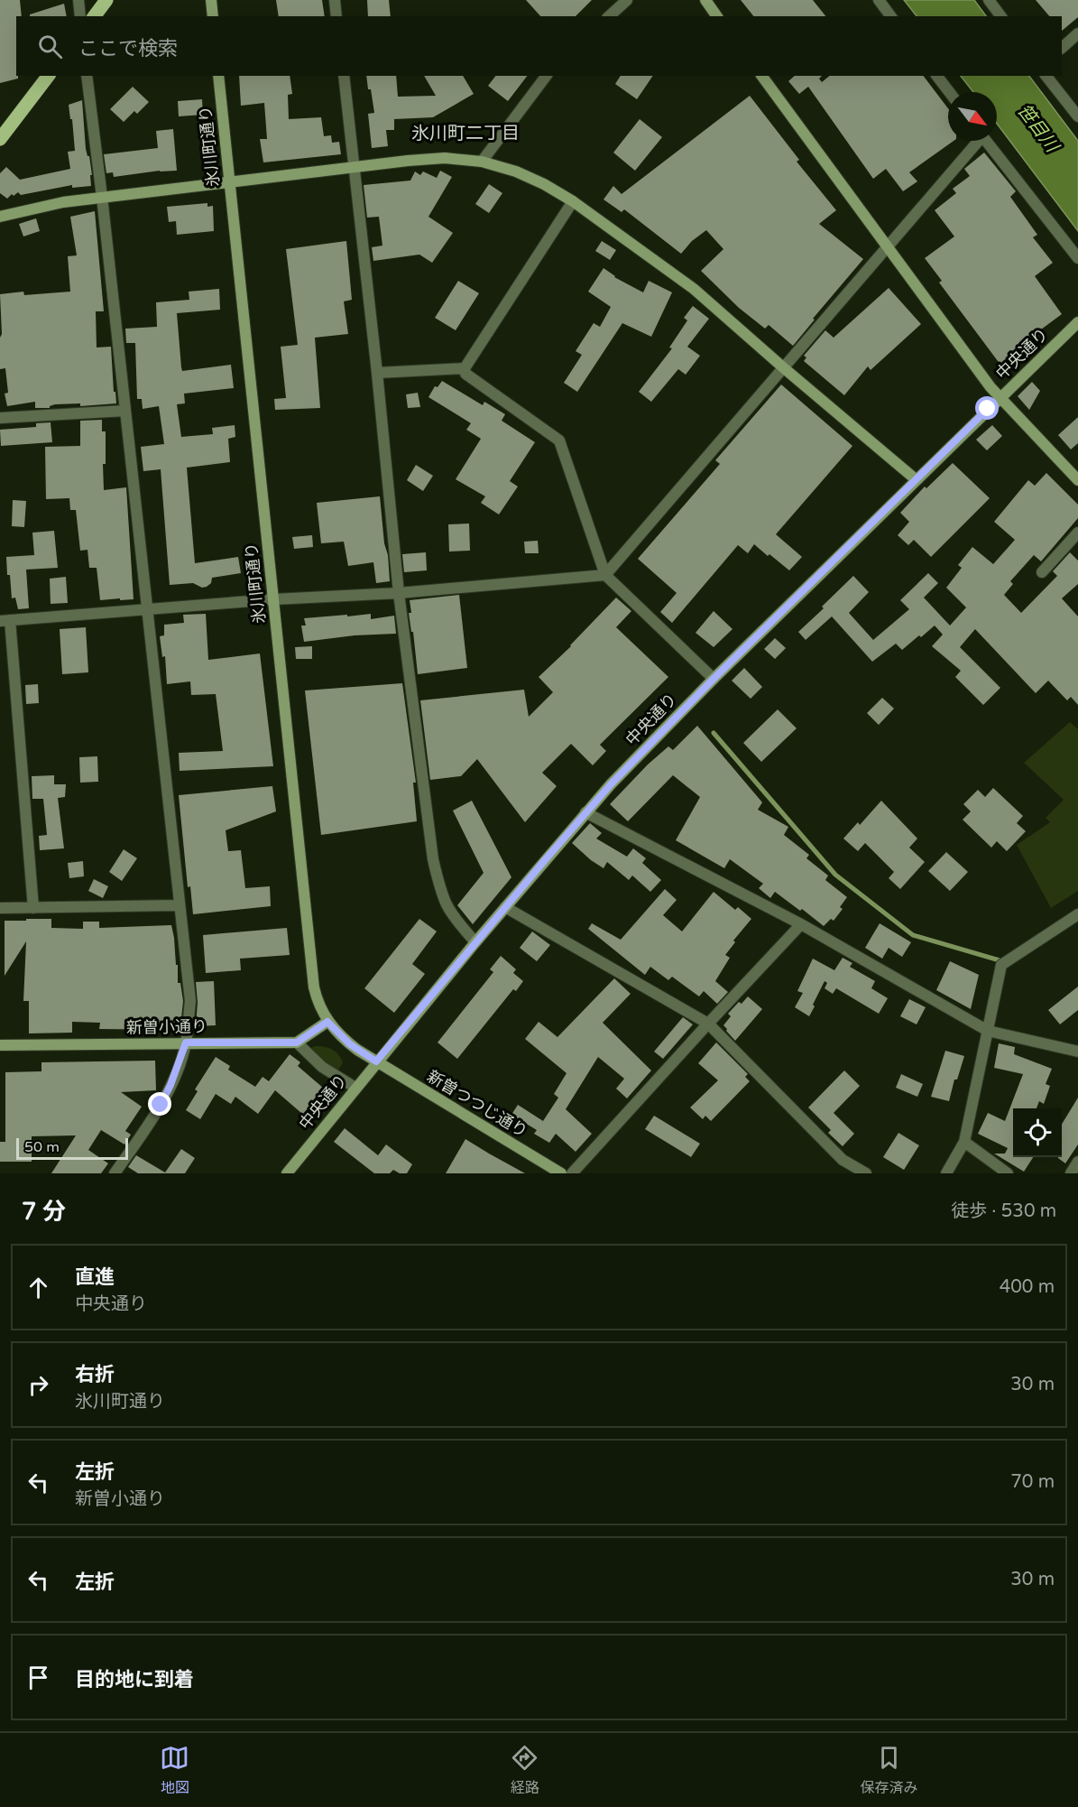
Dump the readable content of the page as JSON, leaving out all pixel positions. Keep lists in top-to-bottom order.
{
  "streets": {
    "street": [
      "氷川町通り",
      "中央通り",
      "新曽小通り",
      "新曽つつじ通り"
    ]
  },
  "crossings": [
    ["氷川町通り", "中央通り"],
    ["氷川町通り", "新曽つつじ通り"],
    ["中央通り", "新曽つつじ通り"]
  ],
  "districts": ["氷川町二丁目"],
  "water": ["笹目川"],
  "scale_bar": "50 m",
  "north": "bottom right",
  "page": {
    "search": "ここで検索",
    "scale": "50 m",
    "heading": ["7 分", "徒歩 · 530 m"],
    "list": [
      ["直進", "中央通り", "400 m"],
      ["右折", "氷川町通り", "30 m"],
      ["左折", "新曽小通り", "70 m"],
      ["左折", "30 m"],
      "目的地に到着"
    ],
    "nav": ["地図", "経路", "保存済み"]
  }
}
